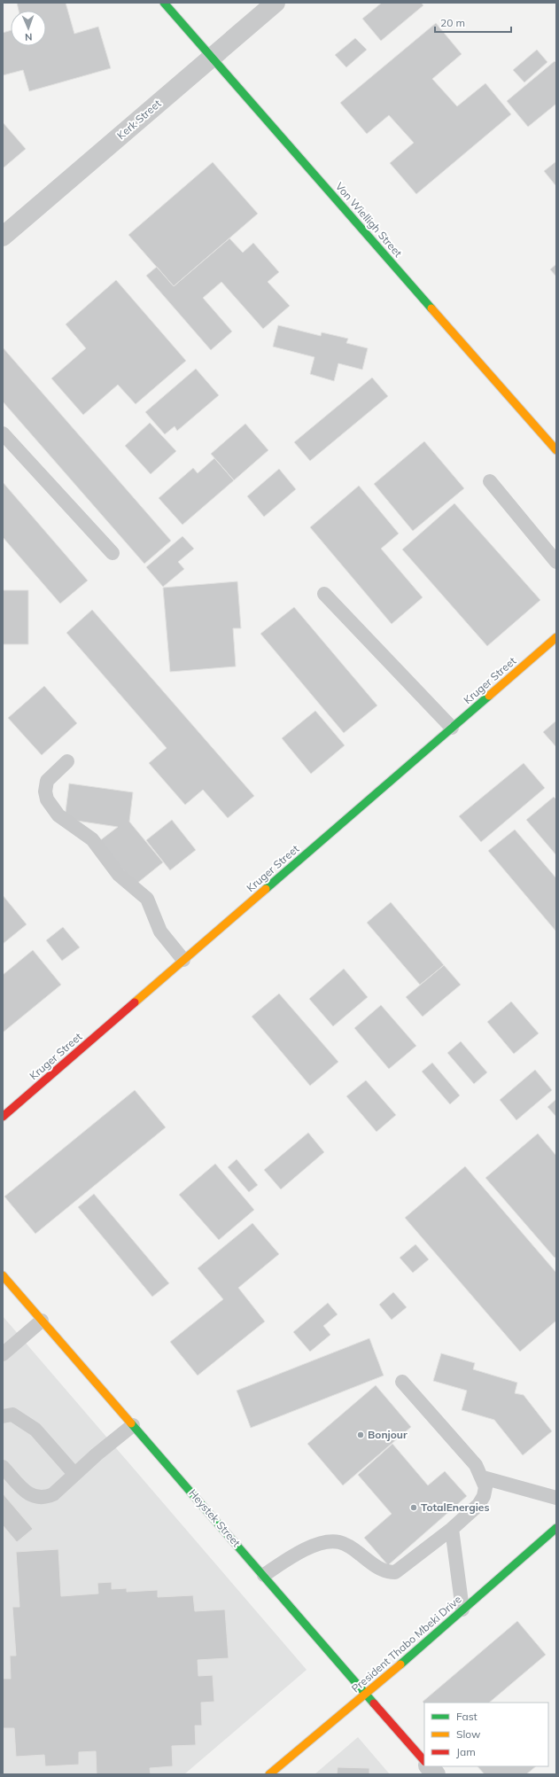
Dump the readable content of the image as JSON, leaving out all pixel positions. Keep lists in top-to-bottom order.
{
  "streets": {
    "street": [
      "Kerk Street",
      "Von Wielligh Street",
      "Kruger Street",
      "Heystek Street",
      "President Thabo Mbeki Drive"
    ]
  },
  "crossings": [
    ["Kerk Street", "Von Wielligh Street"],
    ["Heystek Street", "President Thabo Mbeki Drive"]
  ],
  "places": ["Bonjour", "TotalEnergies"],
  "legend": ["Fast", "Slow", "Jam"],
  "scale_bar": "20 m",
  "north": "bottom"
}
